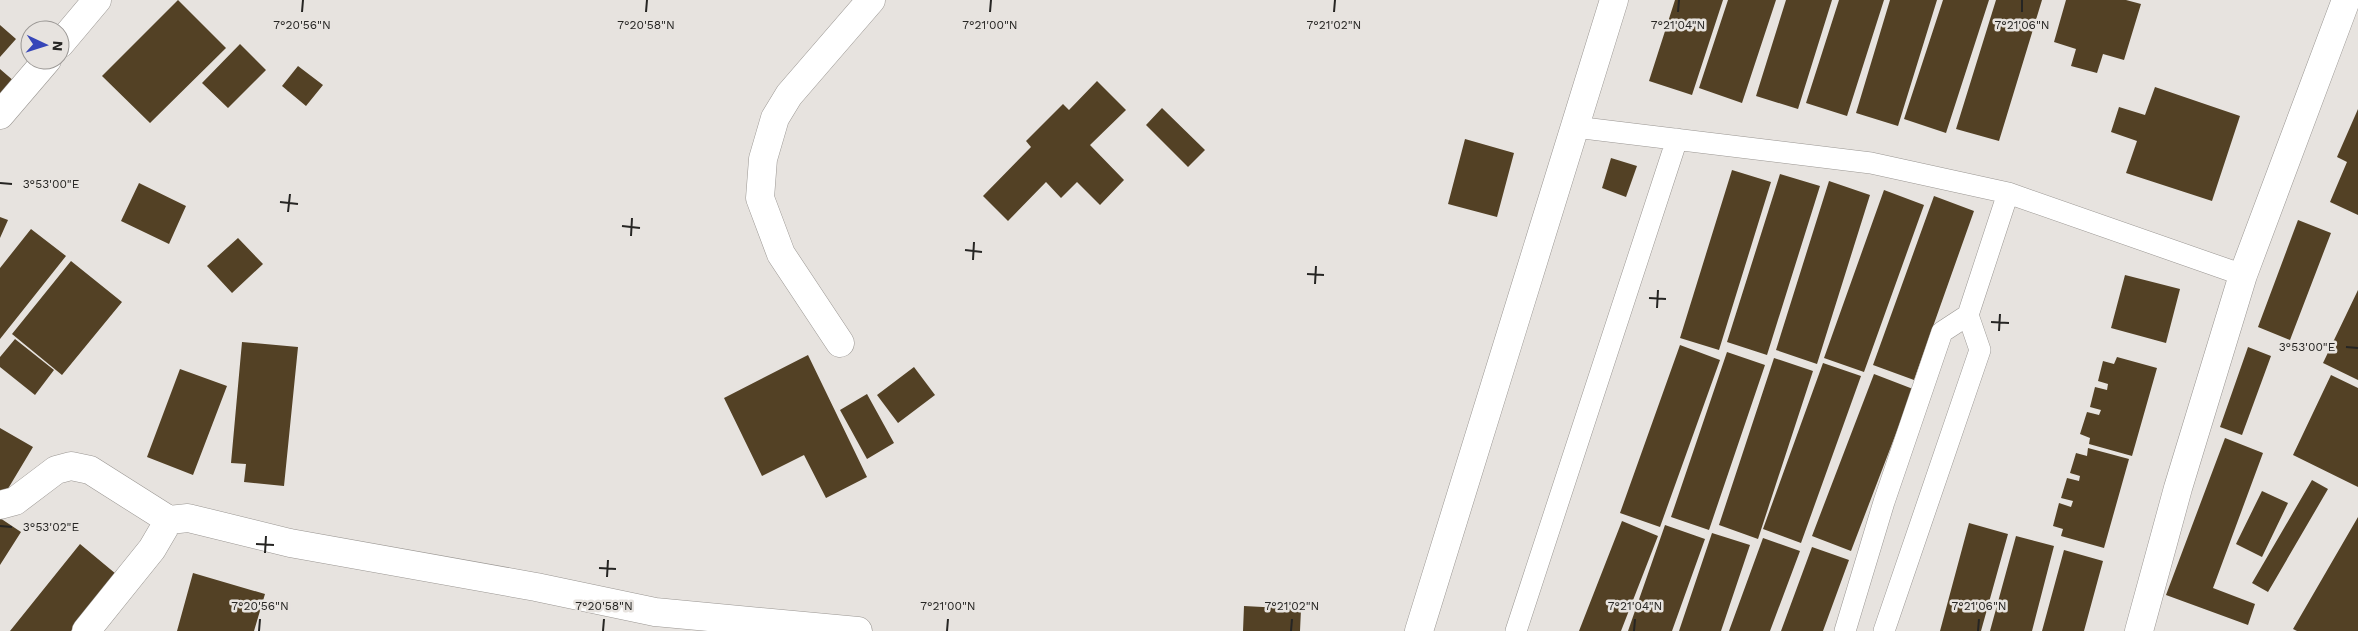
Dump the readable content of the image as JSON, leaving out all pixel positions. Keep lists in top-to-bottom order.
{
  "north": "right",
  "coordinates": [
    "7°20'56\"N",
    "7°20'58\"N",
    "7°21'00\"N",
    "7°21'02\"N",
    "7°21'04\"N",
    "7°21'06\"N",
    "3°53'00\"E",
    "3°53'02\"E"
  ]
}
